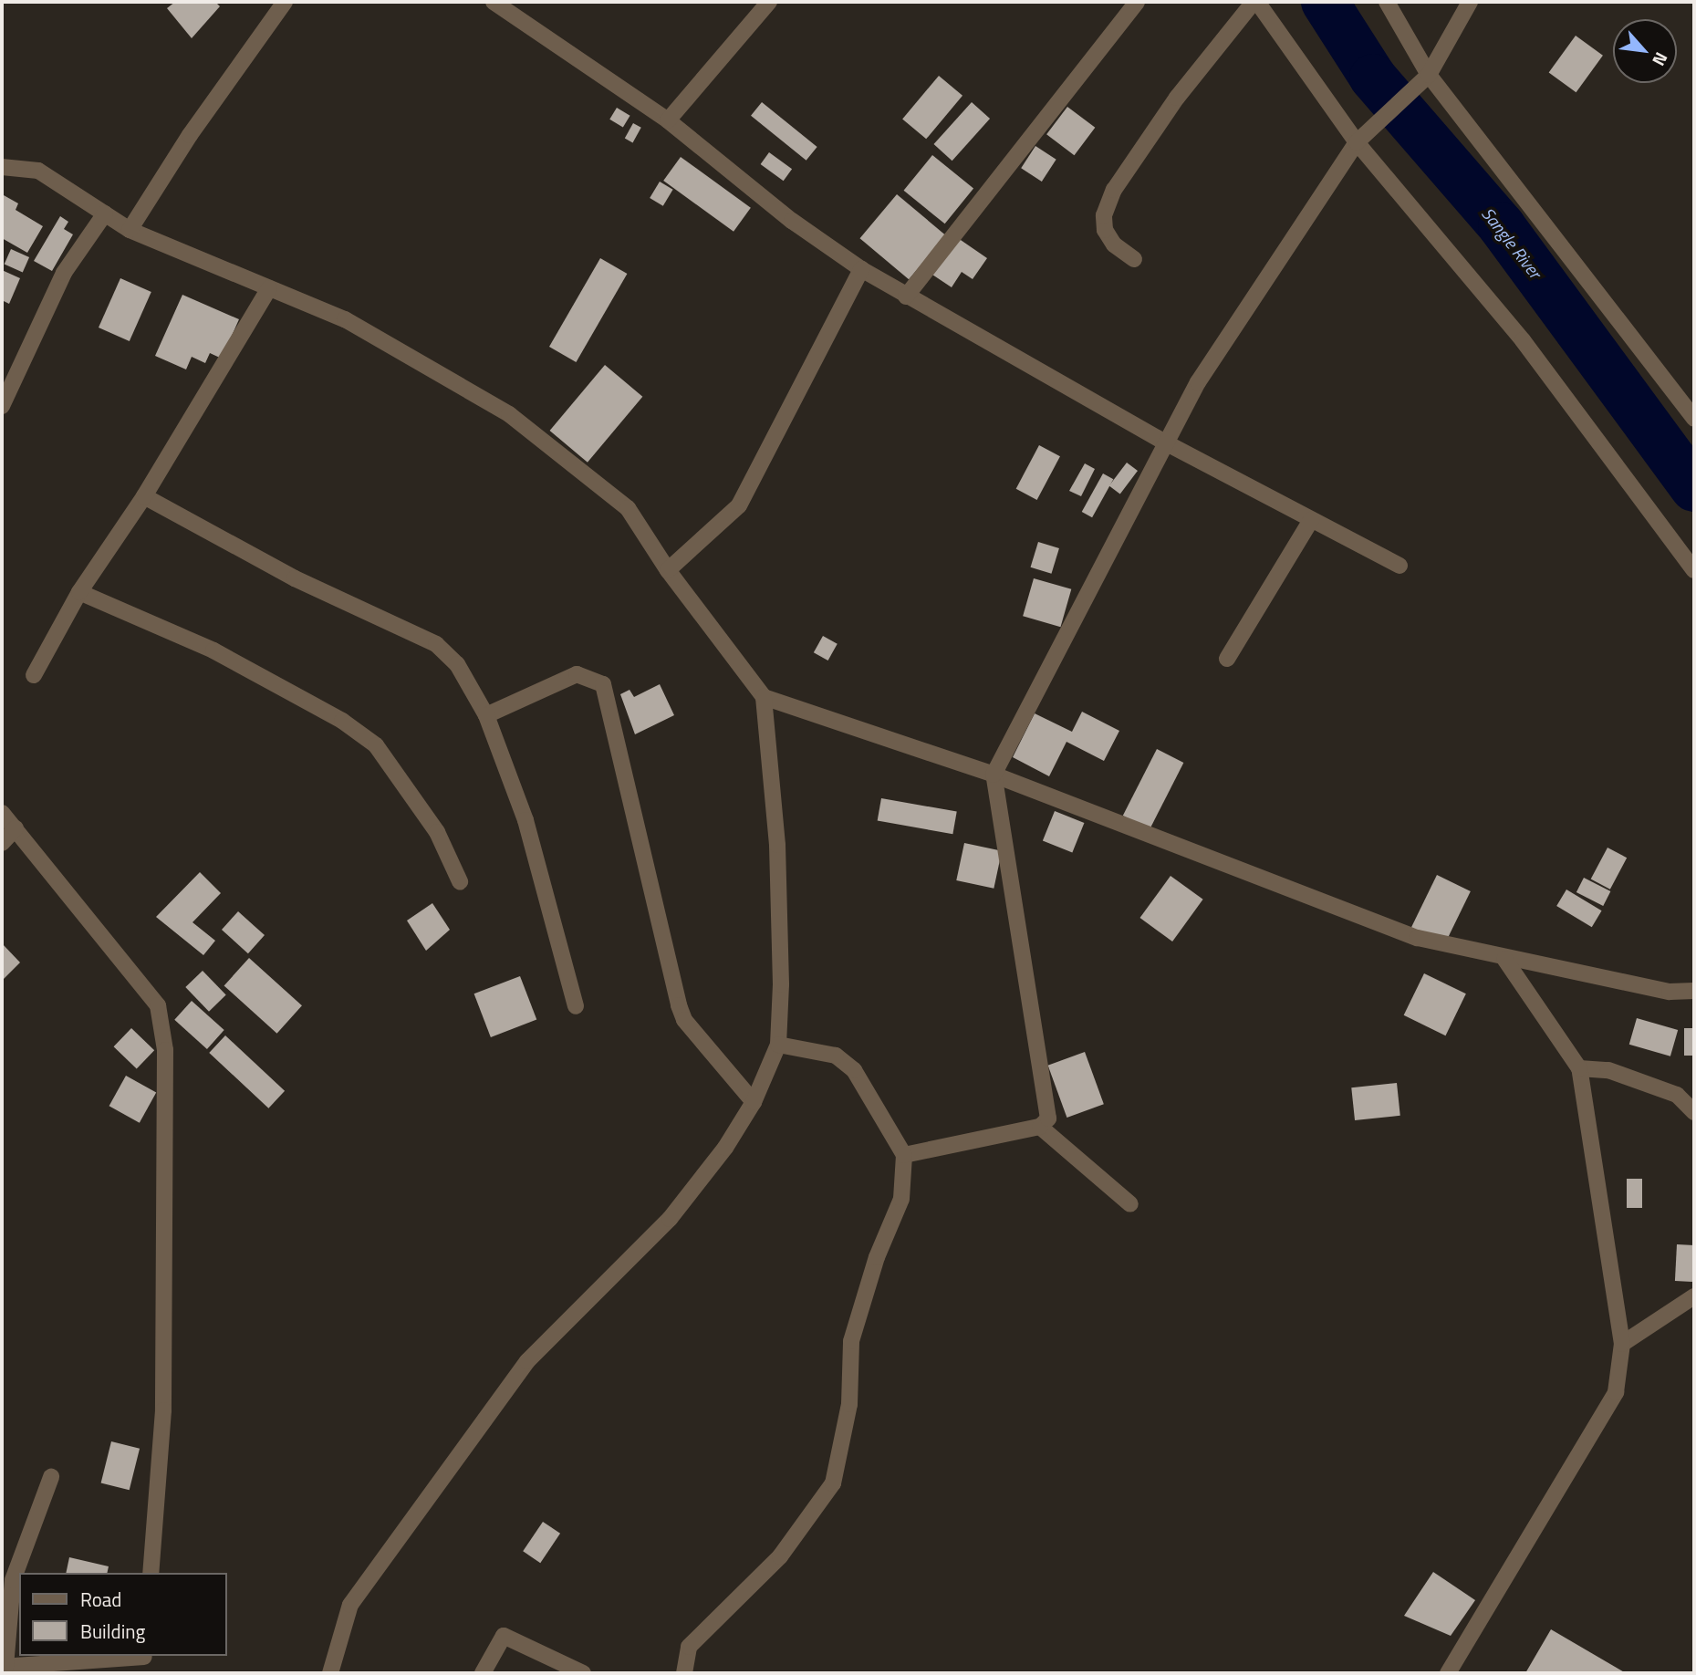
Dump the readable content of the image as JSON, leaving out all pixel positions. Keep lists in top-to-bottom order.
{
  "water": ["Sangle River"],
  "legend": ["Road", "Building"],
  "north": "bottom right"
}
